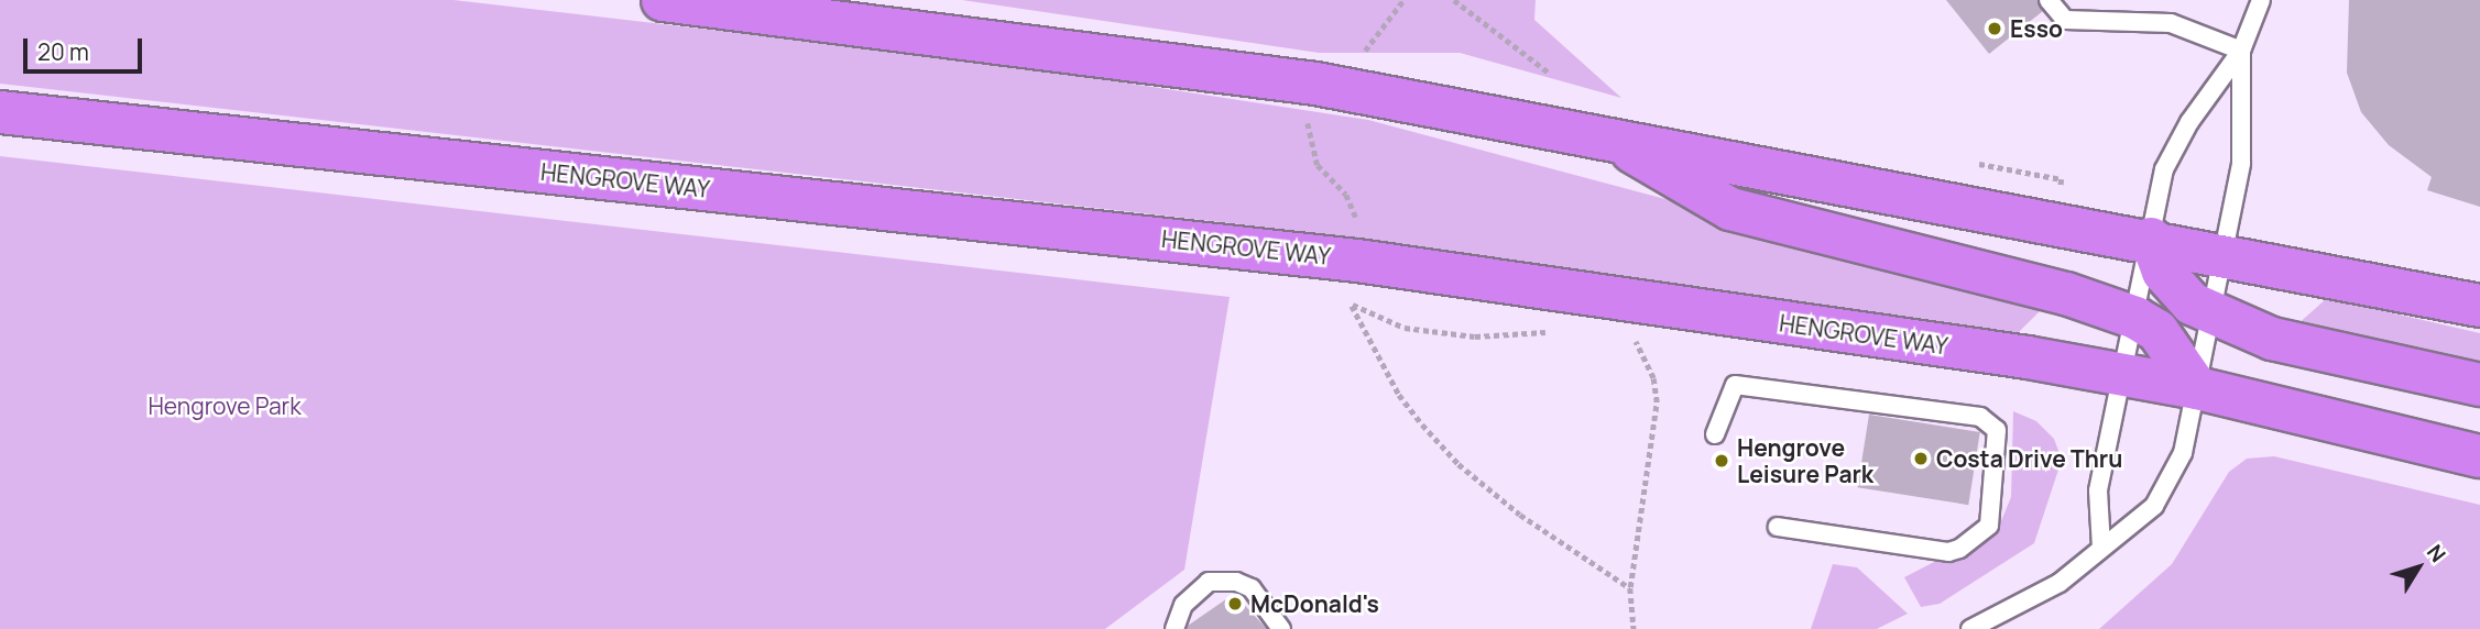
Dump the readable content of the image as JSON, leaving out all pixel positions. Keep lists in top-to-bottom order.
{
  "streets": {
    "highway": ["HENGROVE WAY"]
  },
  "parks": ["Hengrove Park"],
  "places": [
    "Esso",
    "Costa Drive Thru",
    "Hengrove Leisure Park",
    "McDonald's"
  ],
  "scale_bar": "20 m",
  "north": "top right"
}
